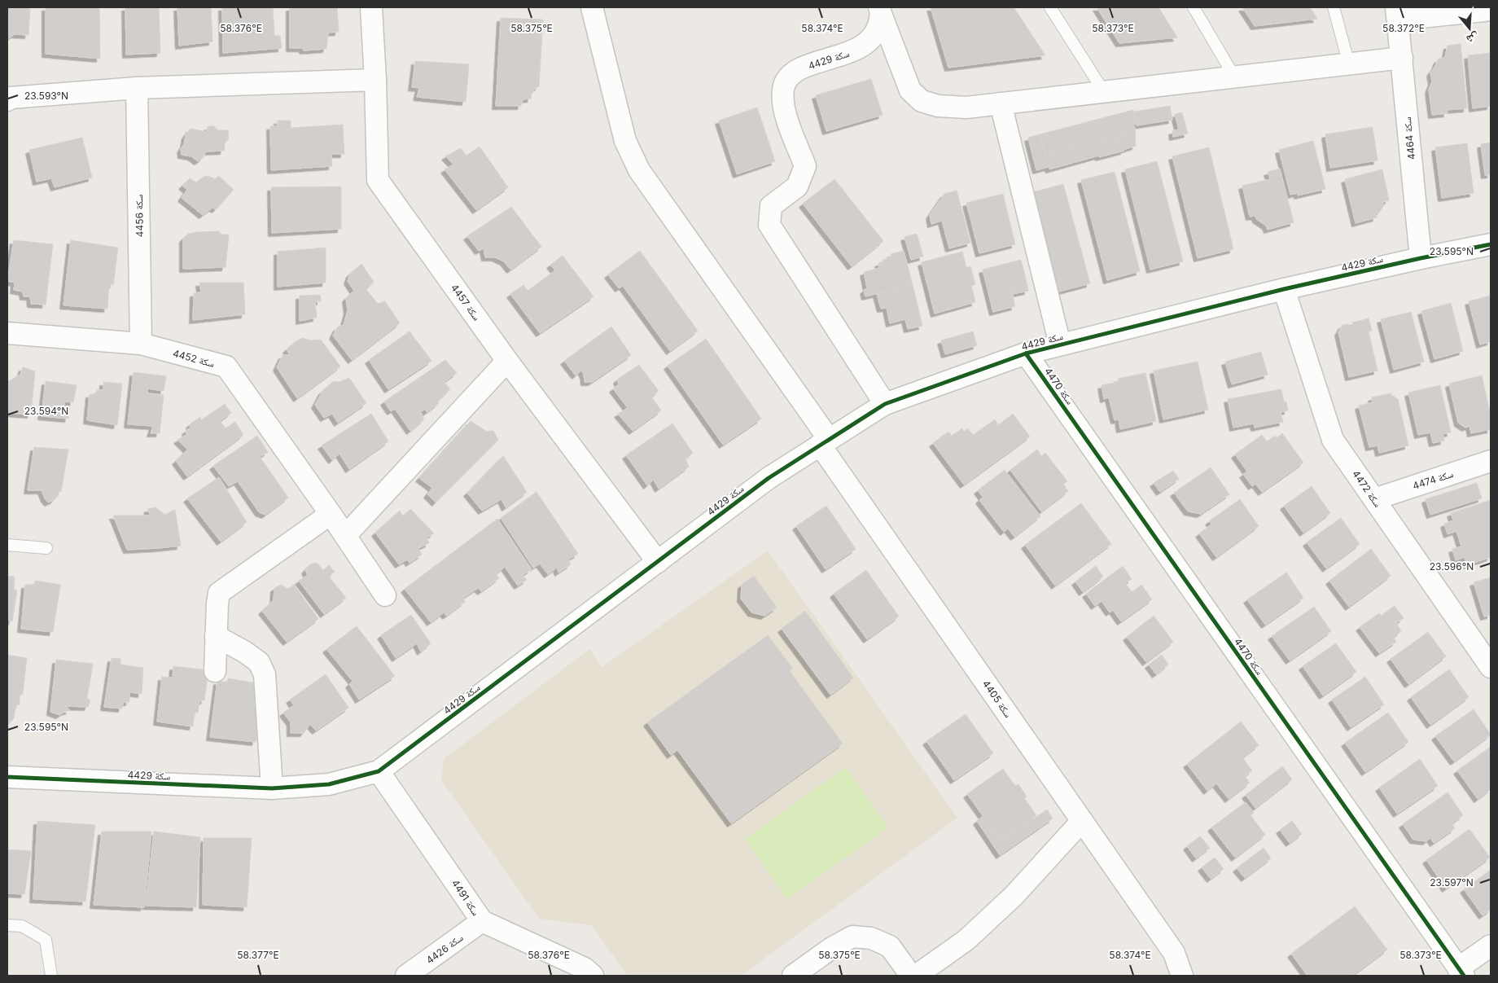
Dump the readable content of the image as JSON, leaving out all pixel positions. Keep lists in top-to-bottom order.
{
  "streets": {
    "street": [
      "سكة 4429",
      "سكة 4464",
      "سكة 4456",
      "سكة 4457",
      "سكة 4452",
      "سكة 4470",
      "سكة 4474",
      "سكة 4472",
      "سكة 4405",
      "سكة 4491",
      "سكة 4426"
    ]
  },
  "crossings": [
    ["سكة 4429", "سكة 4464"],
    ["سكة 4429", "سكة 4457"],
    ["سكة 4429", "سكة 4470"],
    ["سكة 4429", "سكة 4472"],
    ["سكة 4429", "سكة 4405"],
    ["سكة 4429", "سكة 4491"],
    ["سكة 4456", "سكة 4452"],
    ["سكة 4474", "سكة 4472"],
    ["سكة 4491", "سكة 4426"]
  ],
  "north": "bottom",
  "coordinates": [
    "58.376°E",
    "58.375°E",
    "58.374°E",
    "58.373°E",
    "58.372°E",
    "23.593°N",
    "23.595°N",
    "23.594°N",
    "23.596°N",
    "23.597°N",
    "58.377°E"
  ]
}
